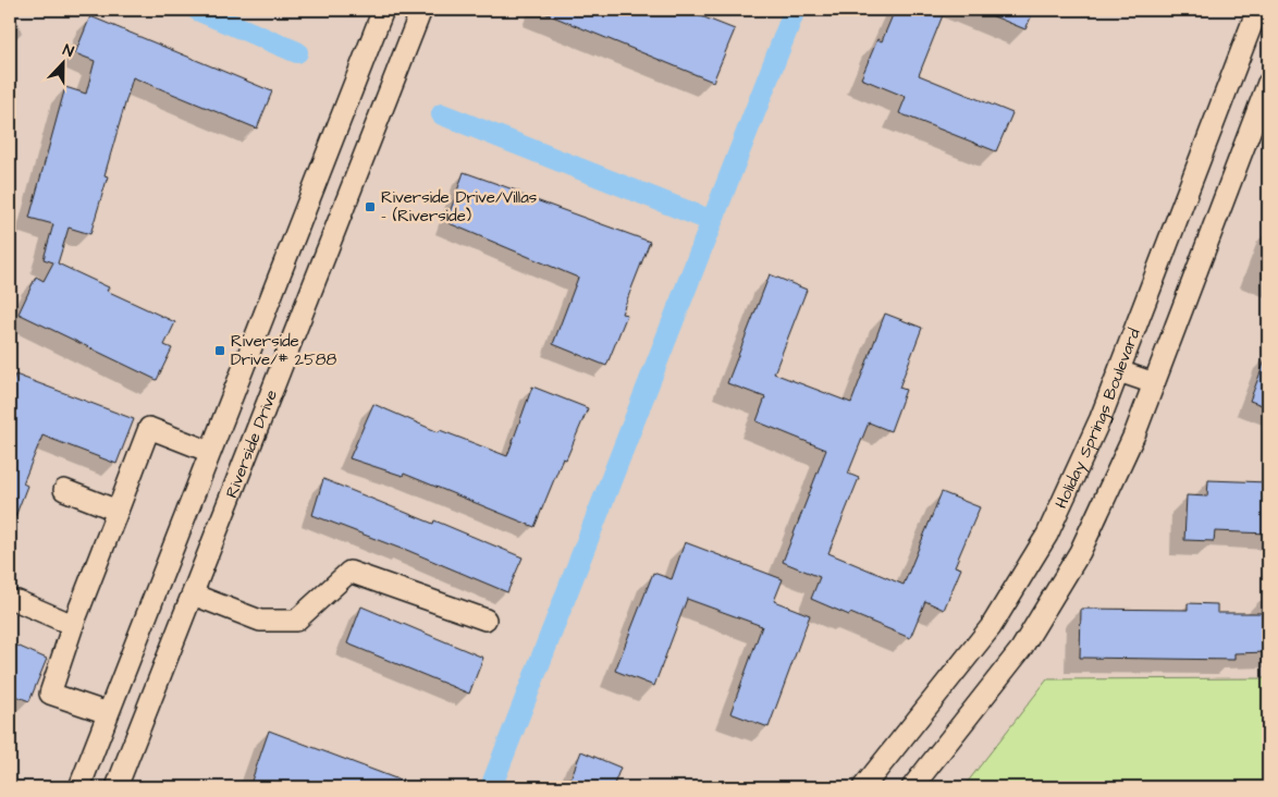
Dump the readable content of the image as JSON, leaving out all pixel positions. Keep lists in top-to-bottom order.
{
  "streets": {
    "street": ["Holiday Springs Boulevard", "Riverside Drive"]
  },
  "places": {
    "transit": ["Riverside Drive/Villas - (Riverside)", "Riverside Drive/# 2588"]
  },
  "north": "top"
}
